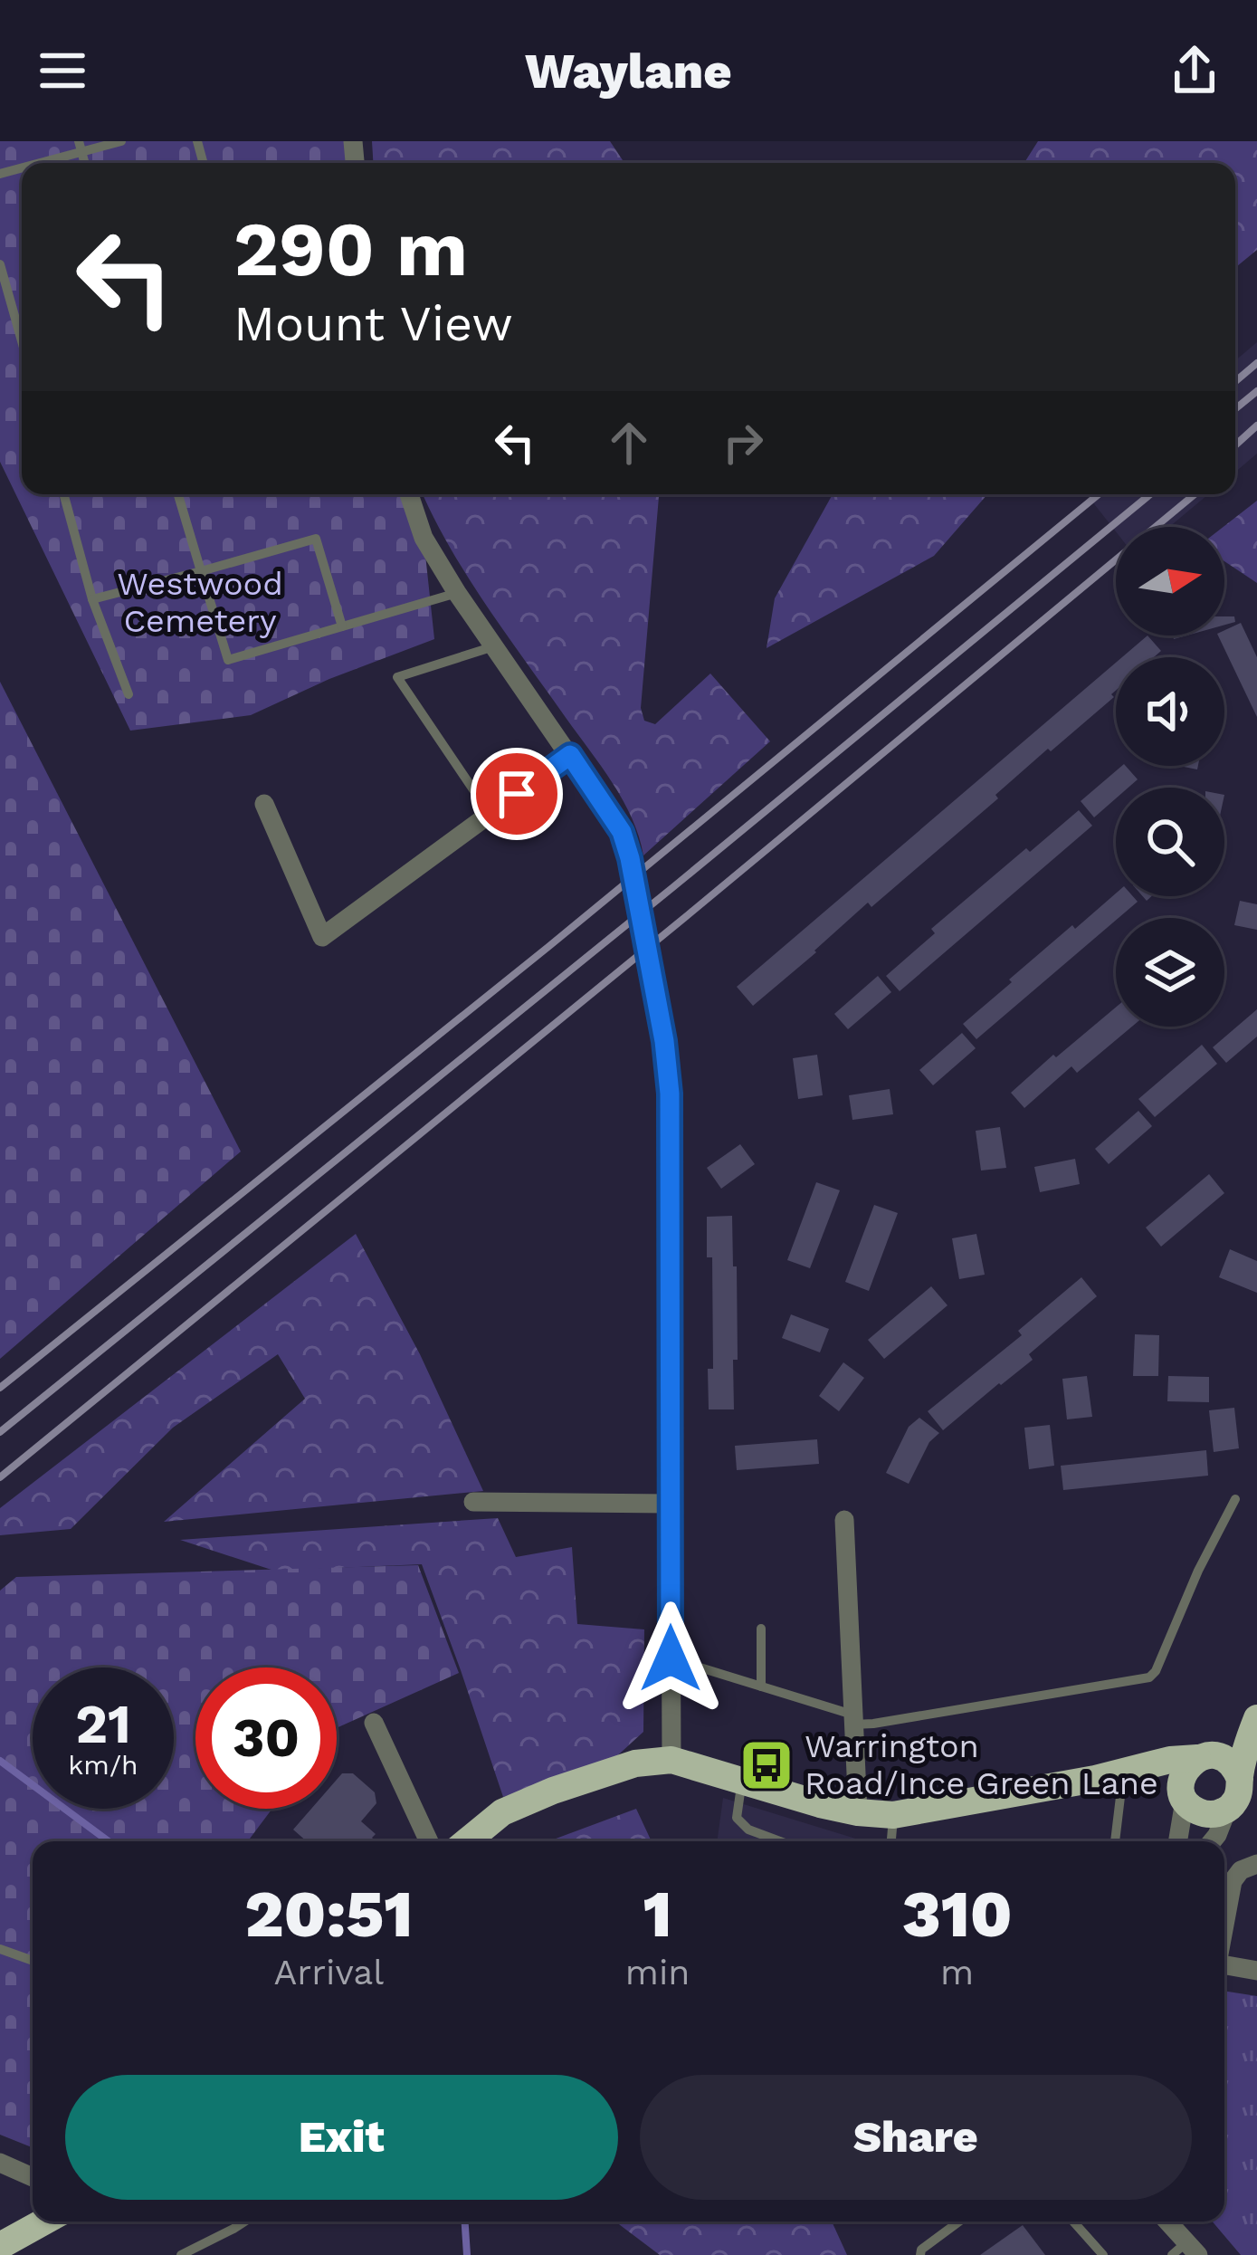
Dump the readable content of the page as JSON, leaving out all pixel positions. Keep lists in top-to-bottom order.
{
  "parks": ["Westwood Cemetery"],
  "places": {
    "bus stop": ["Warrington Road/Ince Green Lane"]
  },
  "north": "right",
  "page": {
    "header": "Waylane",
    "turn": ["290 m", "Mount View"],
    "speed": "21 km/h",
    "limit": "30",
    "eta": [
      "20:51",
      "Arrival",
      "1",
      "min",
      "310",
      "m"
    ],
    "buttons": ["Exit", "Share"]
  }
}
